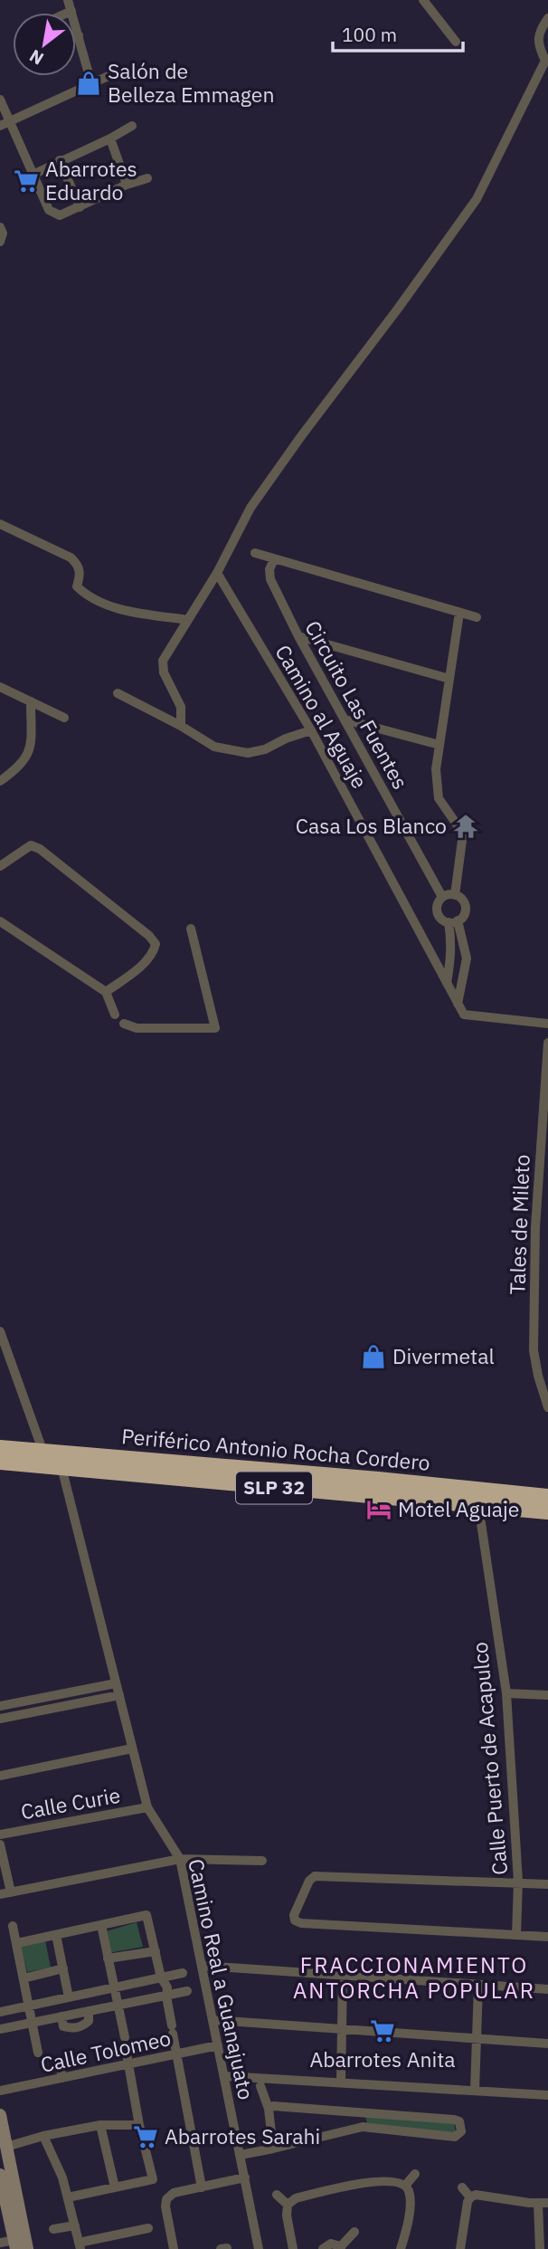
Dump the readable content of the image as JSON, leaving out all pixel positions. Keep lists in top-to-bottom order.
{
  "streets": {
    "highway": ["Periférico Antonio Rocha Cordero", "SLP 32"],
    "street": [
      "Circuito Las Fuentes",
      "Camino al Aguaje",
      "Tales de Mileto",
      "Calle Puerto de Acapulco",
      "Calle Curie",
      "Camino Real a Guanajuato",
      "Calle Tolomeo"
    ]
  },
  "crossings": [
    ["Periférico Antonio Rocha Cordero", "Calle Puerto de Acapulco"],
    ["Periférico Antonio Rocha Cordero", "Camino Real a Guanajuato"],
    ["Calle Curie", "Camino Real a Guanajuato"],
    ["Camino Real a Guanajuato", "Calle Tolomeo"]
  ],
  "districts": ["FRACCIONAMIENTO ANTORCHA POPULAR"],
  "places": {
    "shop": ["Salón de Belleza Emmagen", "Divermetal"],
    "supermarket": ["Abarrotes Eduardo", "Abarrotes Anita", "Abarrotes Sarahi"],
    "temple": ["Casa Los Blanco"],
    "hotel": ["Motel Aguaje"]
  },
  "scale_bar": "100 m",
  "north": "bottom left"
}
